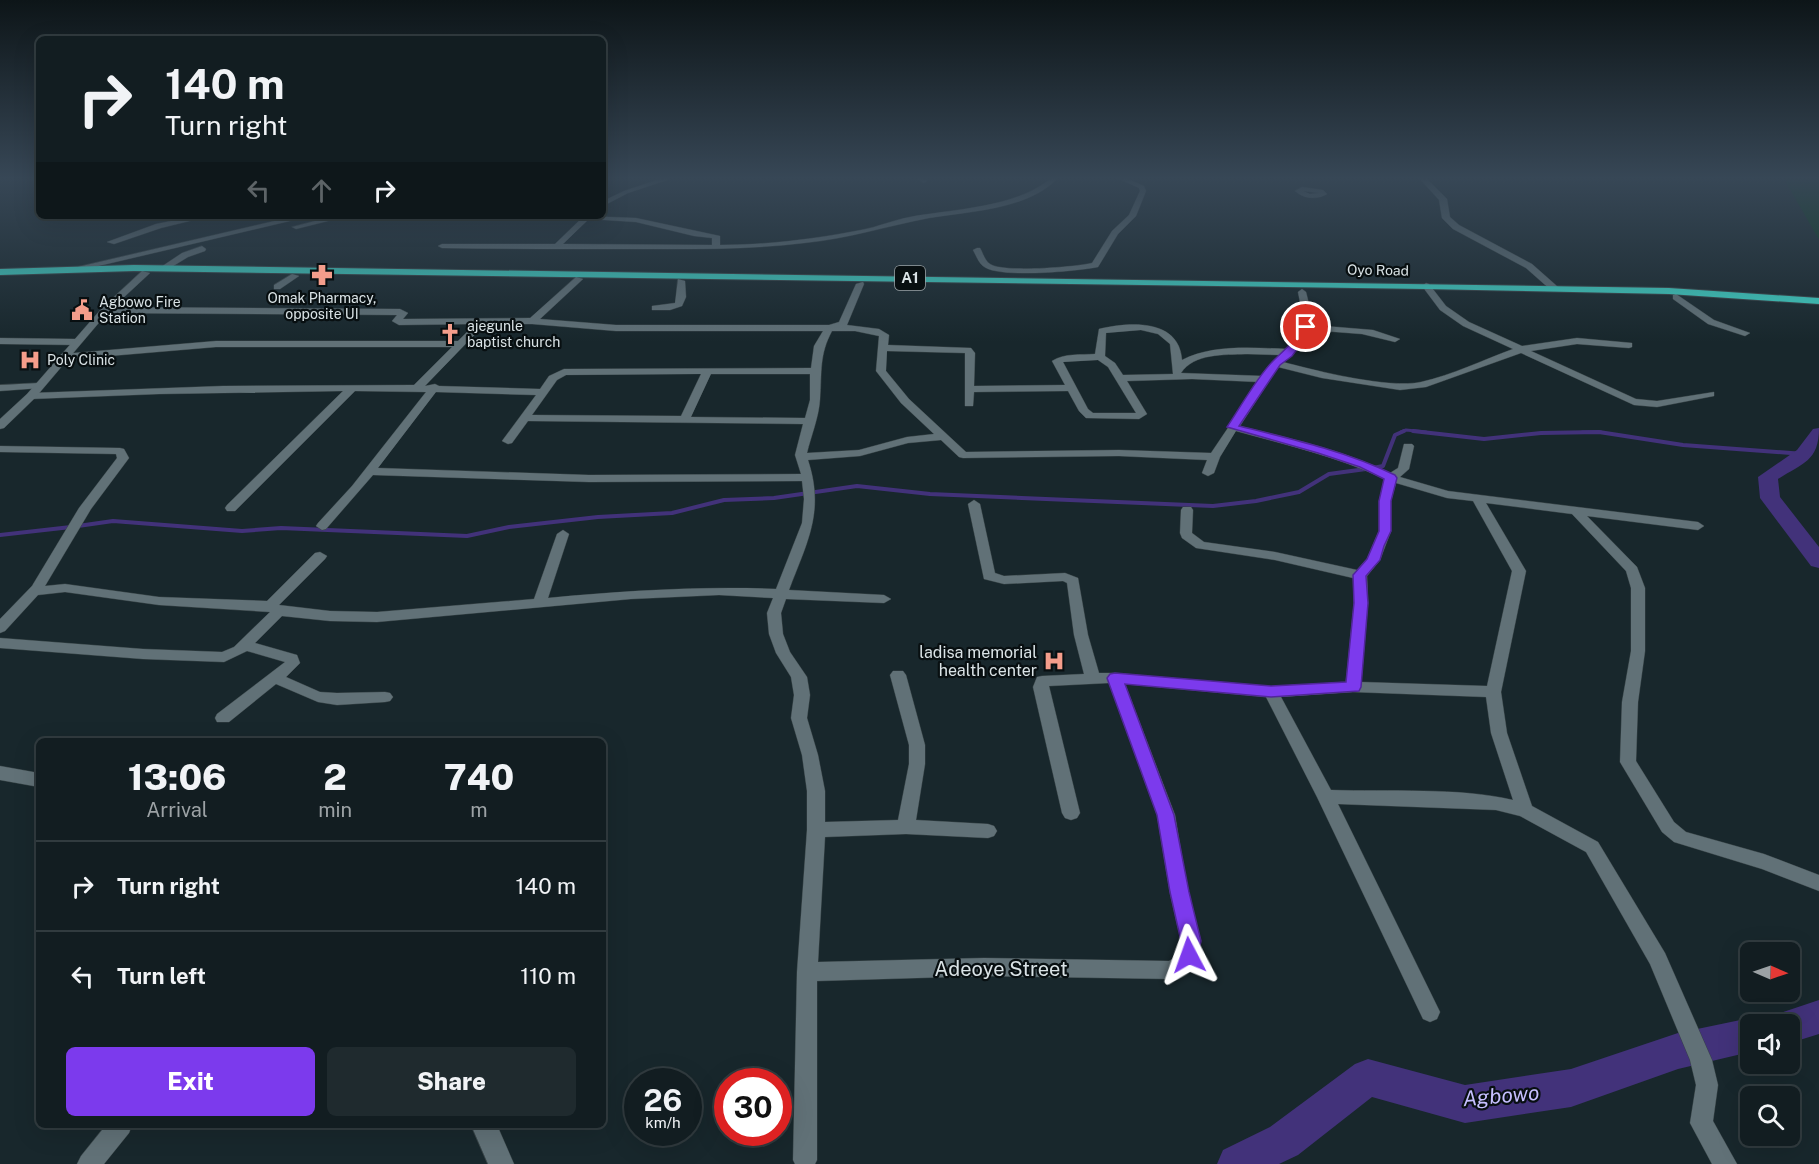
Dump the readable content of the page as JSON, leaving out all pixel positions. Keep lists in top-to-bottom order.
{
  "streets": {
    "highway": ["Oyo Road", "A1"],
    "street": ["Adeoye Street"]
  },
  "water": ["Agbowo"],
  "places": {
    "pharmacy": ["Omak Pharmacy, opposite UI"],
    "public building": ["Agbowo Fire Station"],
    "church": ["ajegunle baptist church"],
    "hospital": ["Poly Clinic", "ladisa memorial health center"]
  },
  "north": "right",
  "page": {
    "turn": ["140 m", "Turn right"],
    "eta": [
      "13:06",
      "Arrival",
      "2",
      "min",
      "740",
      "m"
    ],
    "list": [
      {
        "name": "Turn right",
        "value": "140 m"
      },
      {
        "name": "Turn left",
        "value": "110 m"
      }
    ],
    "buttons": ["Exit", "Share"],
    "speed": "26 km/h",
    "limit": "30"
  }
}
